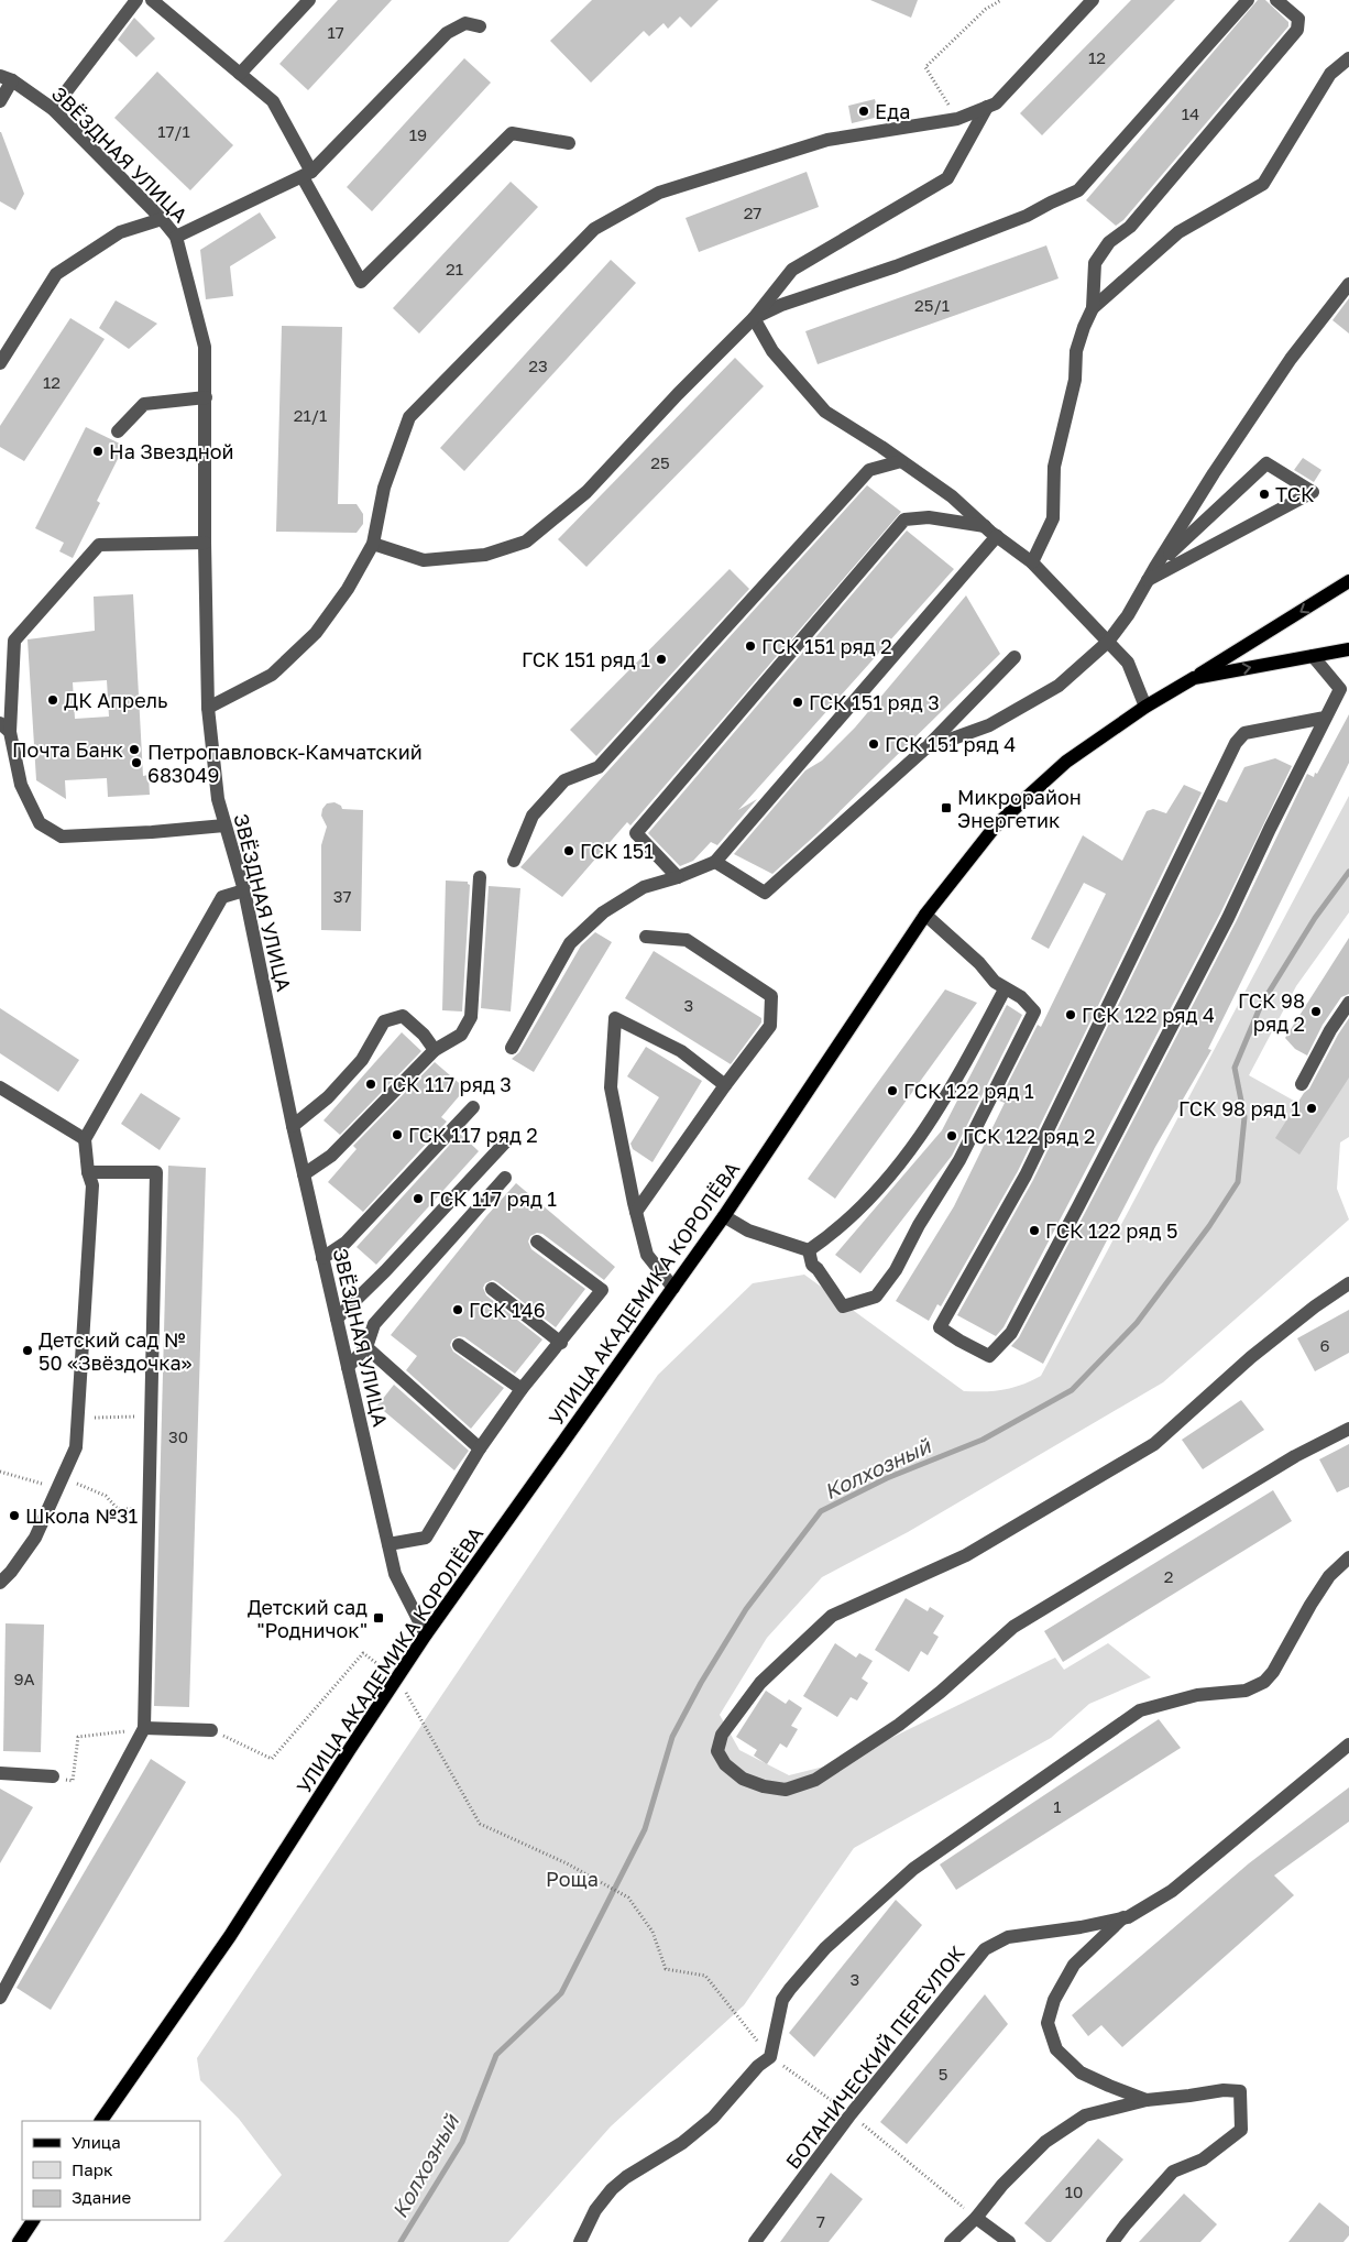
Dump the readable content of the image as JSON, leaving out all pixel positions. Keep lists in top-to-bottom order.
{
  "streets": {
    "main road": ["УЛИЦА АКАДЕМИКА КОРОЛЁВА"],
    "street": ["ЗВЁЗДНАЯ УЛИЦА", "БОТАНИЧЕСКИЙ ПЕРЕУЛОК"]
  },
  "crossings": [
    ["ЗВЁЗДНАЯ УЛИЦА", "УЛИЦА АКАДЕМИКА КОРОЛЁВА"]
  ],
  "water": ["Колхозный"],
  "parks": ["Роща"],
  "places": {
    "other": [
      "Еда",
      "На Звездной",
      "ТСК",
      "ГСК 151 ряд 2",
      "ГСК 151 ряд 1",
      "ДК Апрель",
      "ГСК 151 ряд 3",
      "ГСК 151 ряд 4",
      "Почта Банк",
      "Петропавловск-Камчатский 683049",
      "ГСК 151",
      "ГСК 98 ряд 2",
      "ГСК 122 ряд 4",
      "ГСК 117 ряд 3",
      "ГСК 122 ряд 1",
      "ГСК 98 ряд 1",
      "ГСК 117 ряд 2",
      "ГСК 122 ряд 2",
      "ГСК 117 ряд 1",
      "ГСК 122 ряд 5",
      "ГСК 146",
      "Детский сад № 50 «Звёздочка»",
      "Школа №31"
    ],
    "transit": ["Микрорайон Энергетик", "Детский сад \"Родничок\""]
  },
  "house_numbers": [
    "17",
    "12",
    "14",
    "17/1",
    "19",
    "27",
    "21",
    "25/1",
    "23",
    "12",
    "21/1",
    "25",
    "37",
    "3",
    "6",
    "30",
    "2",
    "9А",
    "1",
    "3",
    "5",
    "10",
    "7"
  ],
  "legend": ["Улица", "Парк", "Здание"]
}
